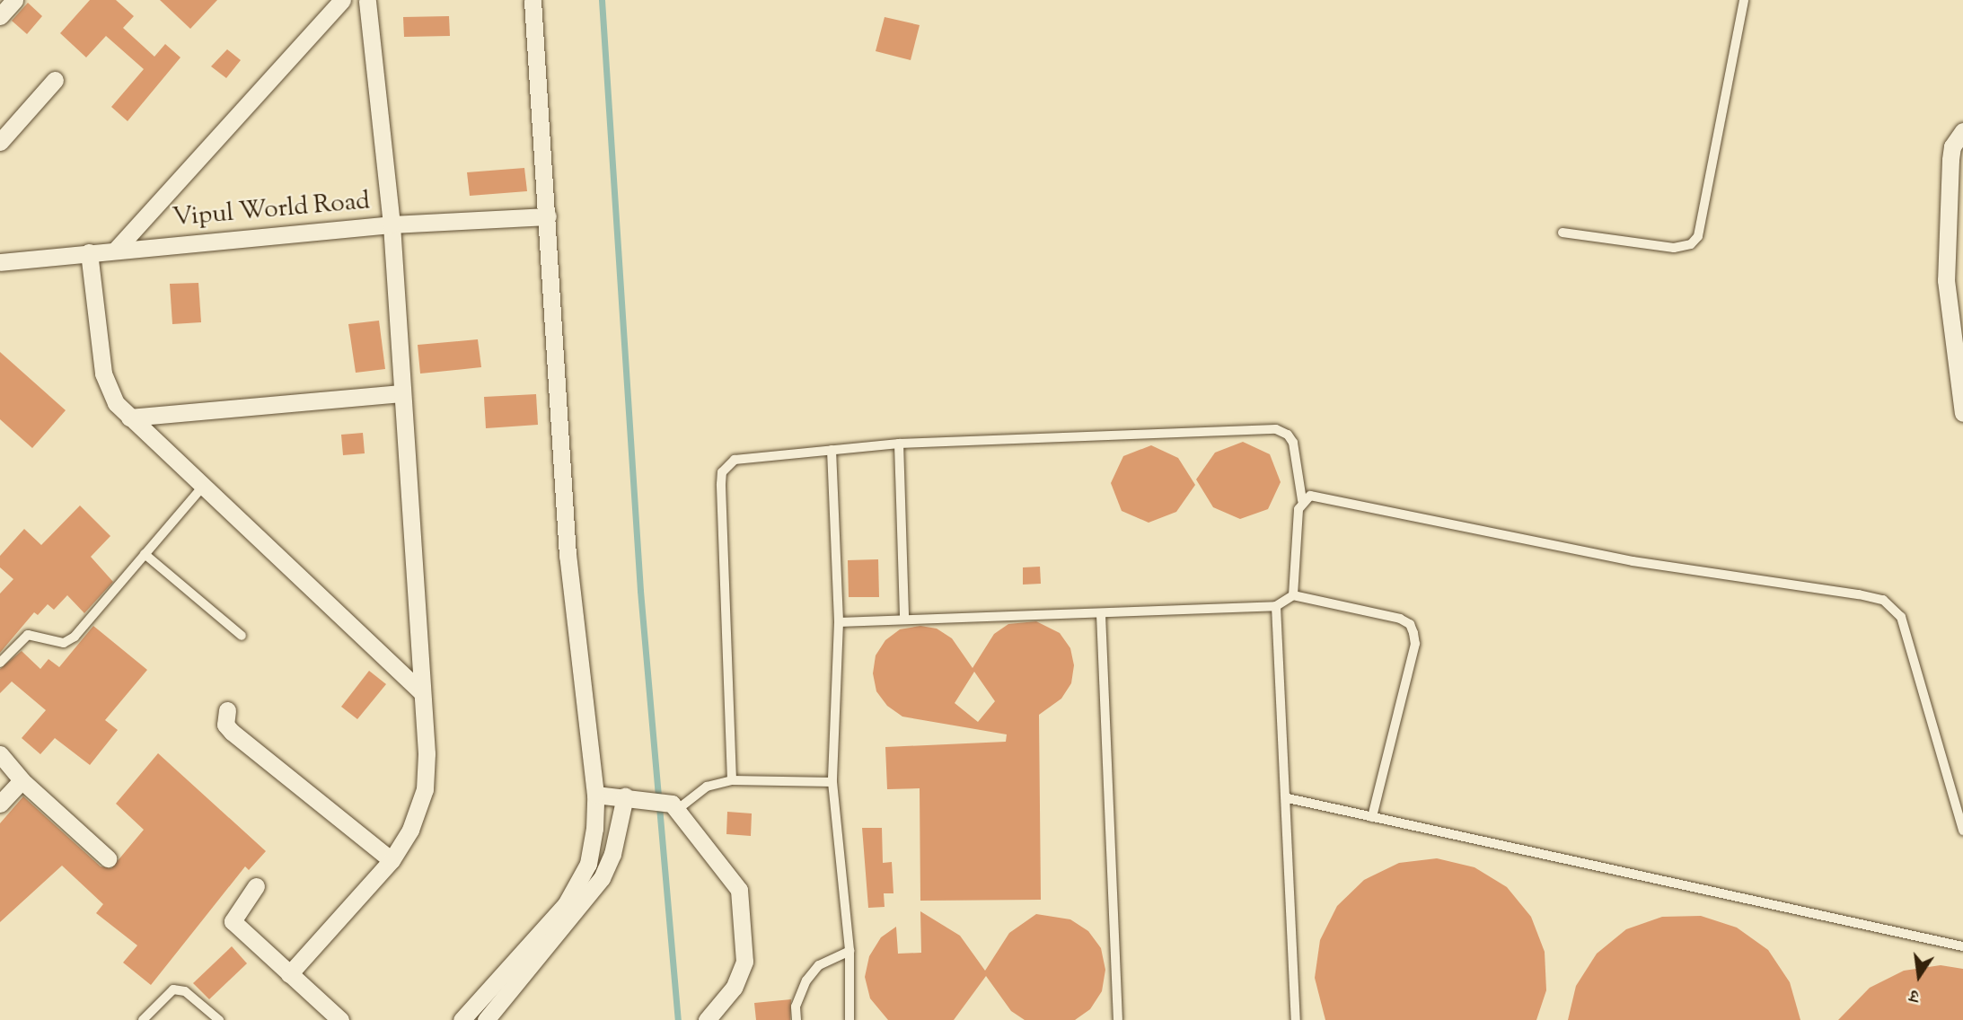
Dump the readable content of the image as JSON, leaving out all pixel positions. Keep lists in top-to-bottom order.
{
  "streets": {
    "street": ["Vipul World Road"]
  },
  "north": "bottom"
}
